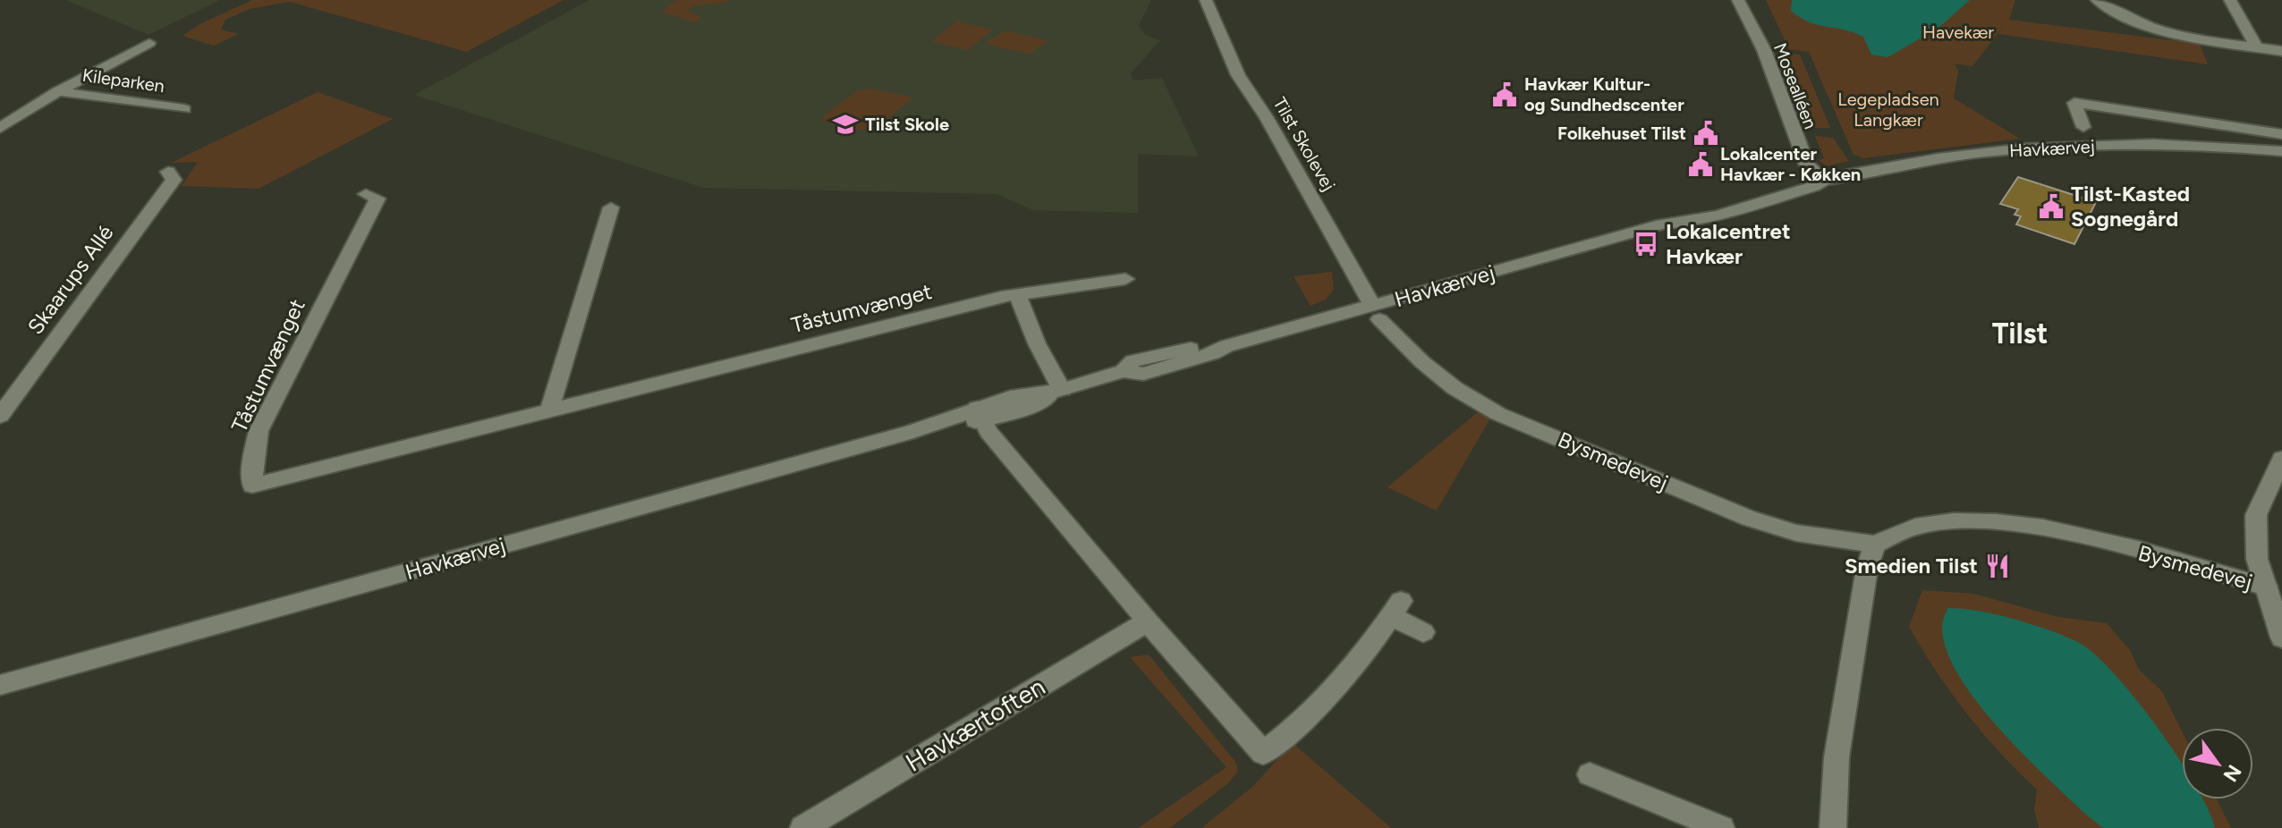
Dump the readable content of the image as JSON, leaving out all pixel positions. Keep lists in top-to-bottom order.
{
  "streets": {
    "street": [
      "Kileparken",
      "Mosealléen",
      "Tilst Skolevej",
      "Havkærvej",
      "Skaarups Allé",
      "Tåstumvænget",
      "Bysmedevej",
      "Havkærtoften"
    ]
  },
  "crossings": [
    ["Mosealléen", "Havkærvej"],
    ["Tilst Skolevej", "Havkærvej"],
    ["Tilst Skolevej", "Bysmedevej"],
    ["Havkærvej", "Bysmedevej"]
  ],
  "districts": ["Tilst"],
  "parks": ["Havekær", "Legepladsen Langkær"],
  "places": {
    "public building": [
      "Havkær Kultur- og Sundhedscenter",
      "Folkehuset Tilst",
      "Lokalcenter Havkær - Køkken",
      "Tilst-Kasted Sognegård"
    ],
    "school or university": ["Tilst Skole"],
    "bus stop": ["Lokalcentret Havkær"],
    "restaurant": ["Smedien Tilst"]
  },
  "north": "bottom right"
}
